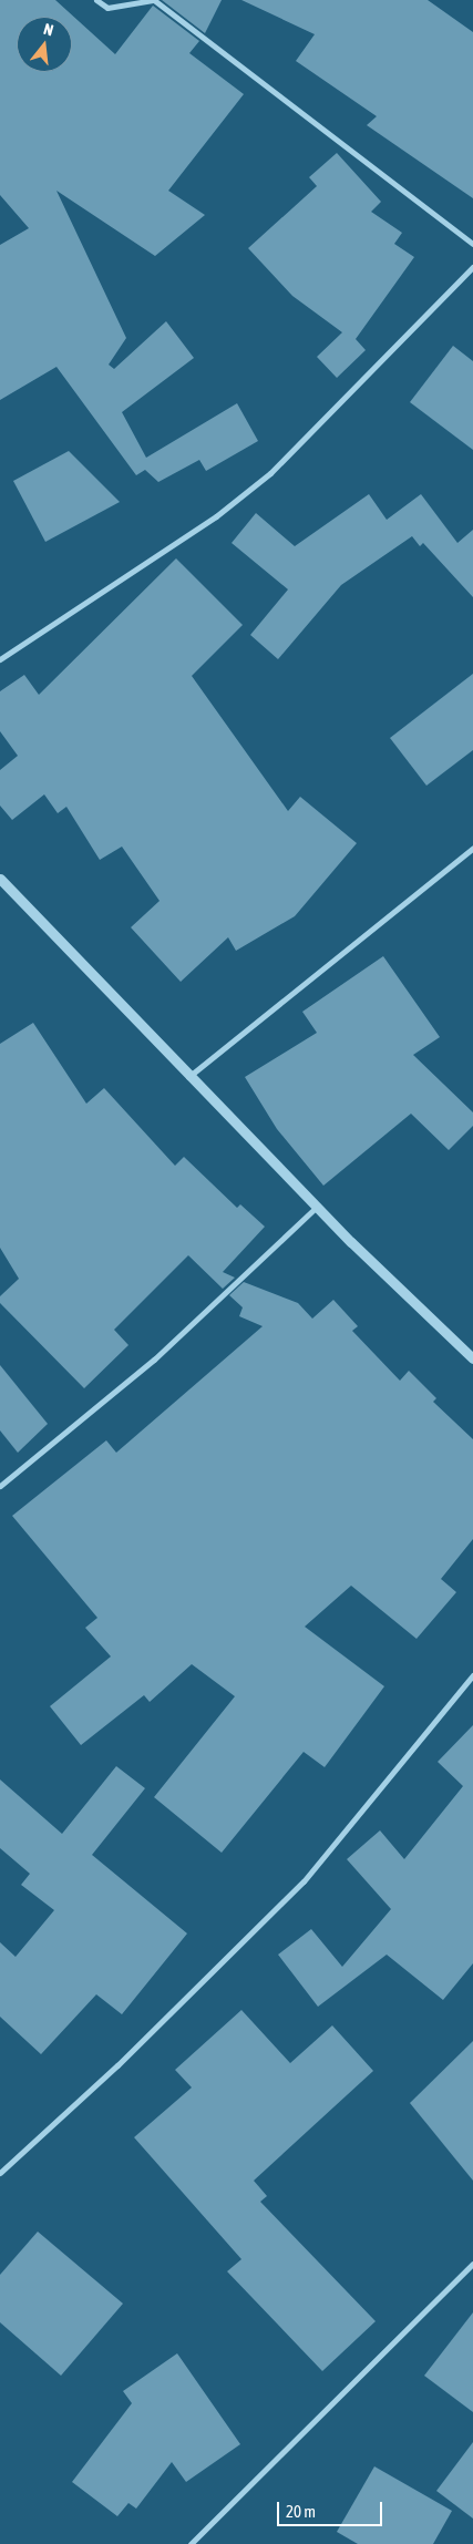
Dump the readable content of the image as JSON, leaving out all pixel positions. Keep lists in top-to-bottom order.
{
  "scale_bar": "20 m",
  "north": "top"
}
